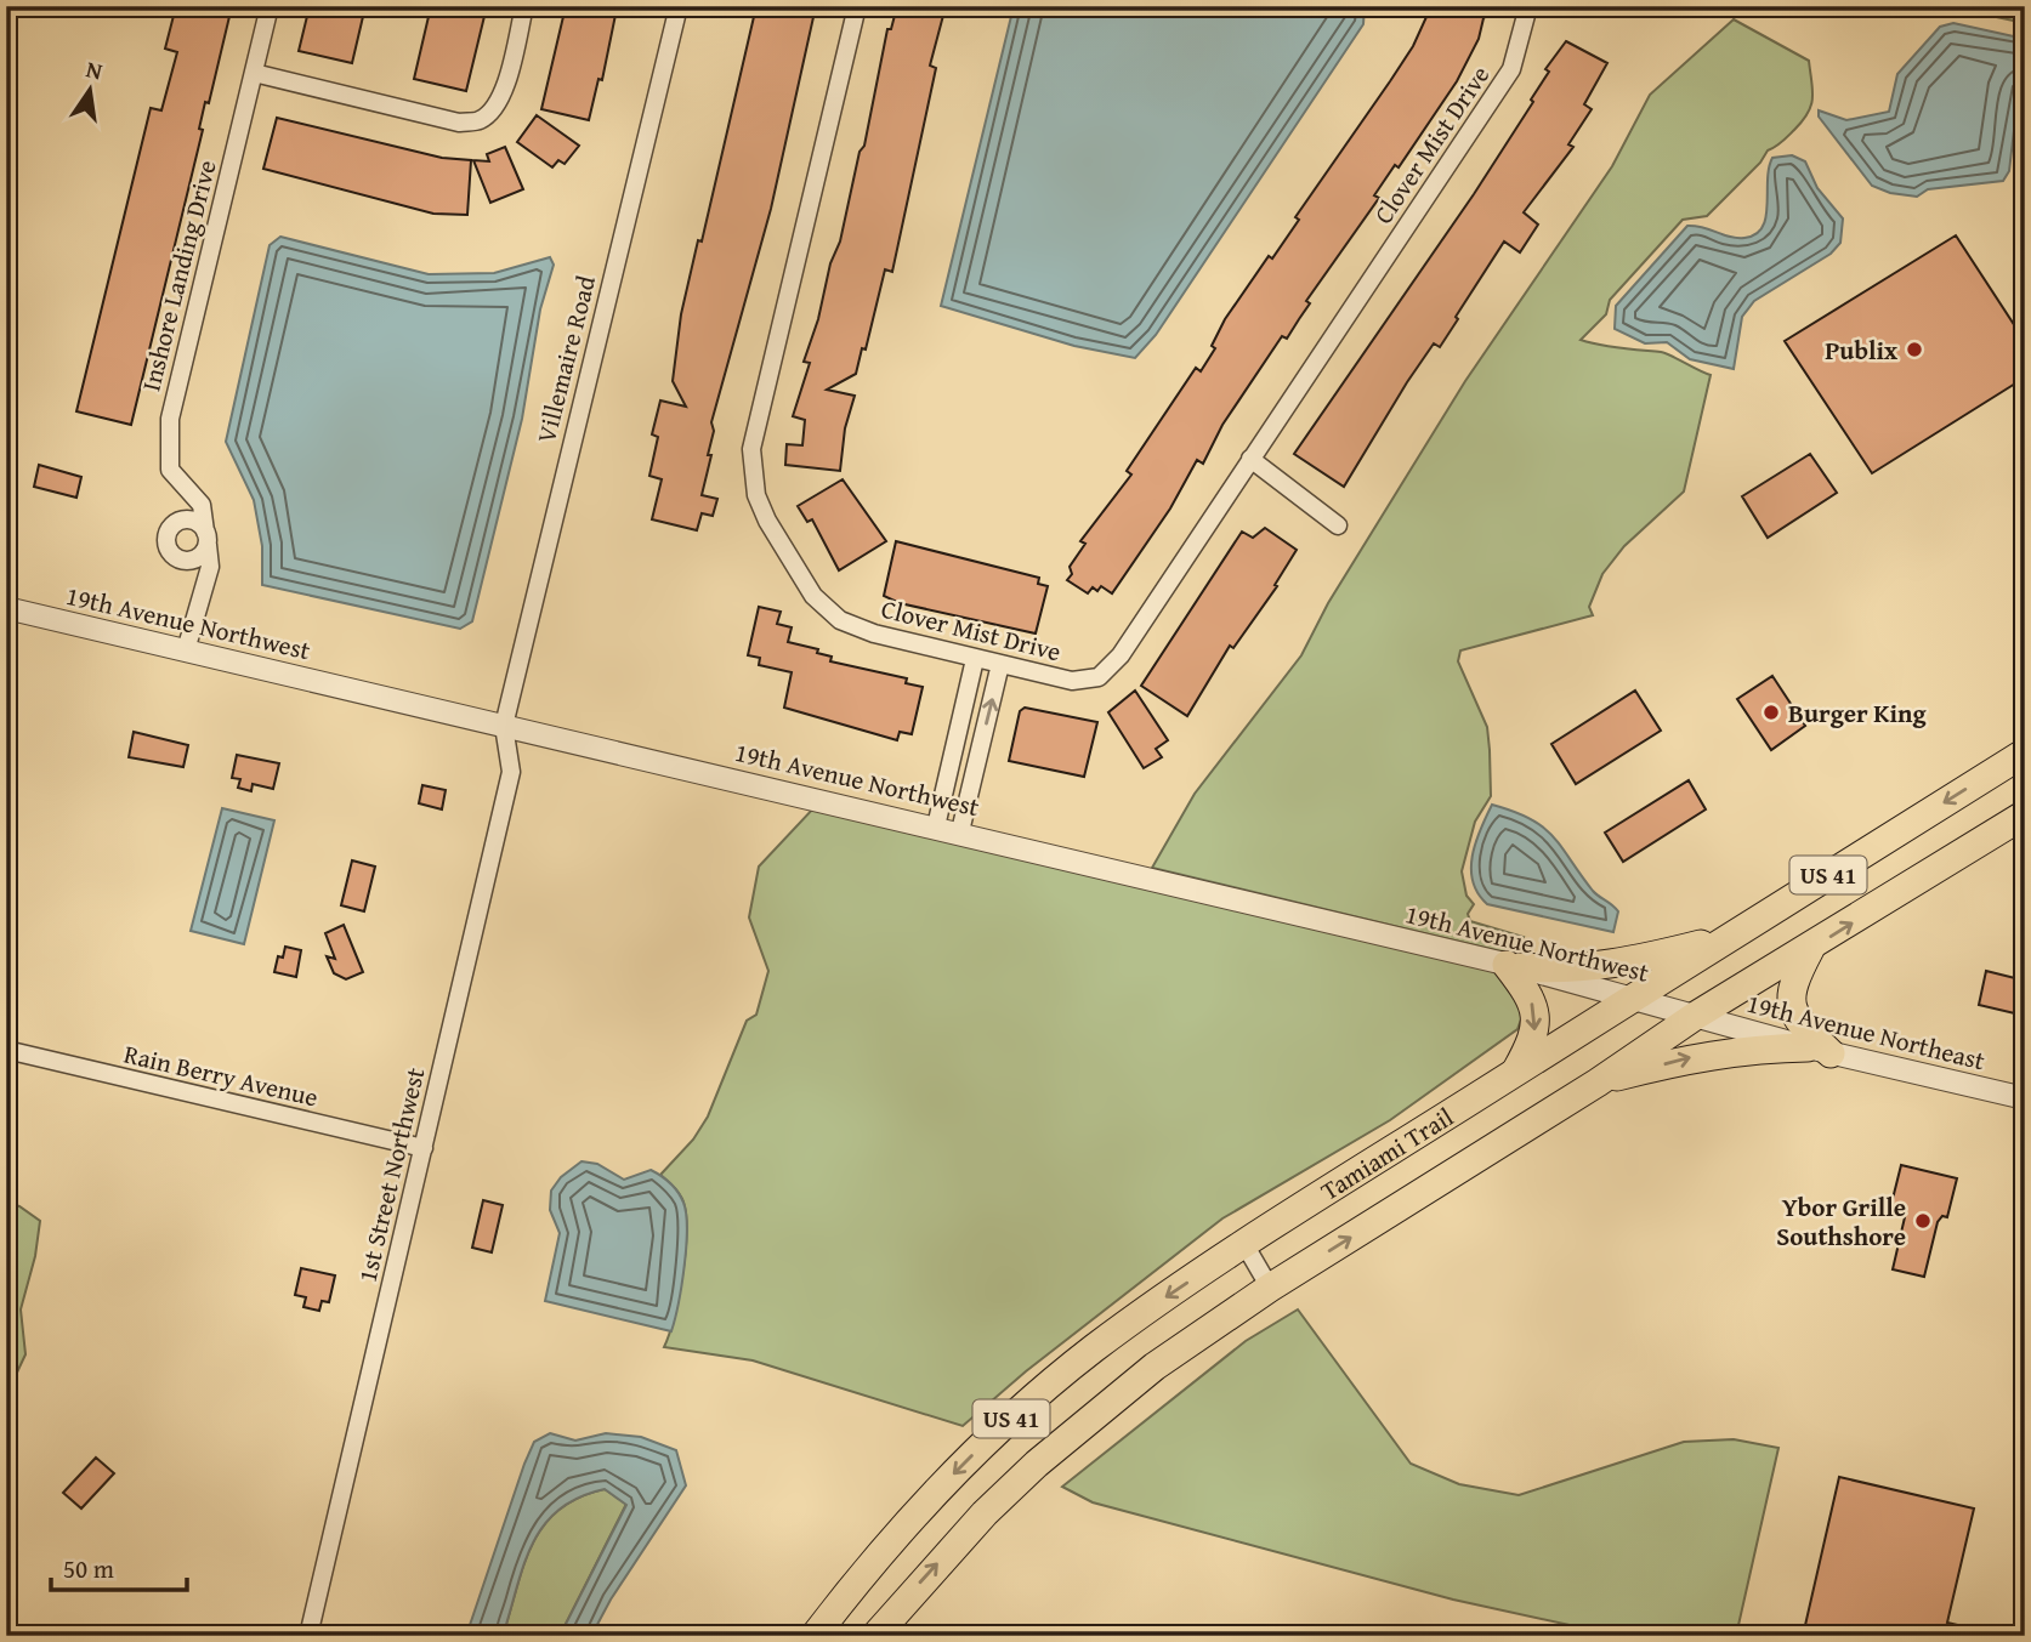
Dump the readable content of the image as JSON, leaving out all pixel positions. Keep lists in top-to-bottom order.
{
  "streets": {
    "main road": ["US 41", "Tamiami Trail"],
    "street": [
      "Clover Mist Drive",
      "Inshore Landing Drive",
      "Villemaire Road",
      "19th Avenue Northwest",
      "19th Avenue Northeast",
      "Rain Berry Avenue",
      "1st Street Northwest"
    ]
  },
  "crossings": [
    ["Inshore Landing Drive", "19th Avenue Northwest"],
    ["Villemaire Road", "19th Avenue Northwest"],
    ["Villemaire Road", "1st Street Northwest"],
    ["19th Avenue Northwest", "19th Avenue Northeast"],
    ["19th Avenue Northwest", "Tamiami Trail"],
    ["19th Avenue Northwest", "1st Street Northwest"],
    ["19th Avenue Northeast", "Tamiami Trail"],
    ["Rain Berry Avenue", "1st Street Northwest"]
  ],
  "places": ["Publix", "Burger King", "Ybor Grille Southshore"],
  "scale_bar": "50 m",
  "north": "top"
}
